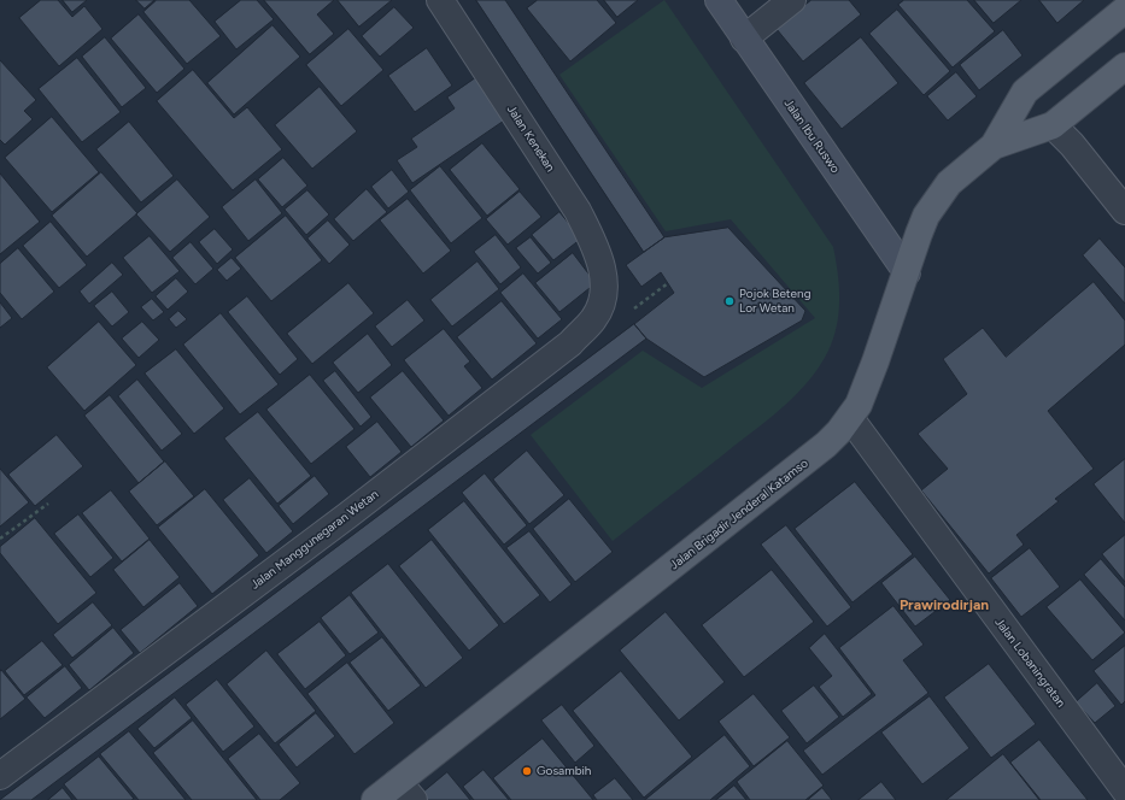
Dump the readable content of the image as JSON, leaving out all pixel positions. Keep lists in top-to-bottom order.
{
  "streets": {
    "main road": ["Jalan Brigadir Jenderal Katamso"],
    "street": [
      "Jalan Ibu Ruswo",
      "Jalan Kenekan",
      "Jalan Manggunegaran Wetan",
      "Jalan Lobaningratan"
    ]
  },
  "crossings": [
    ["Jalan Ibu Ruswo", "Jalan Brigadir Jenderal Katamso"],
    ["Jalan Kenekan", "Jalan Manggunegaran Wetan"],
    ["Jalan Brigadir Jenderal Katamso", "Jalan Lobaningratan"]
  ],
  "districts": ["Prawirodirjan"],
  "places": ["Pojok Beteng Lor Wetan", "Gosambih"]
}
